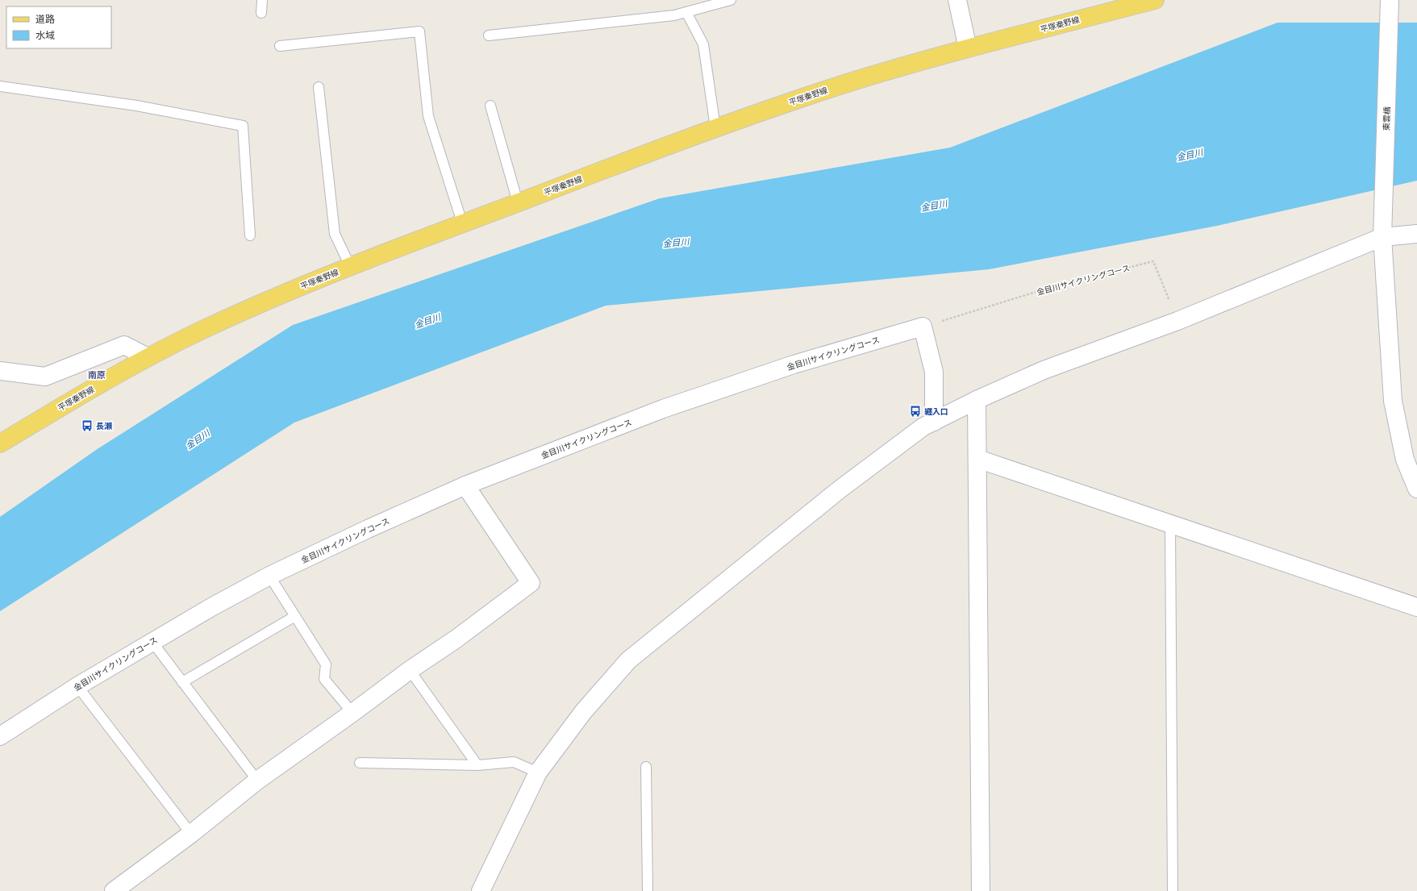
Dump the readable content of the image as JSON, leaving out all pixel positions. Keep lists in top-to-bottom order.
{
  "streets": {
    "main road": ["平塚秦野線"],
    "street": ["東雲橋", "金目川サイクリングコース"]
  },
  "districts": ["南原"],
  "water": ["金目川"],
  "places": {
    "bus stop": ["纒入口", "長瀬"]
  },
  "legend": ["道路", "水域"]
}
